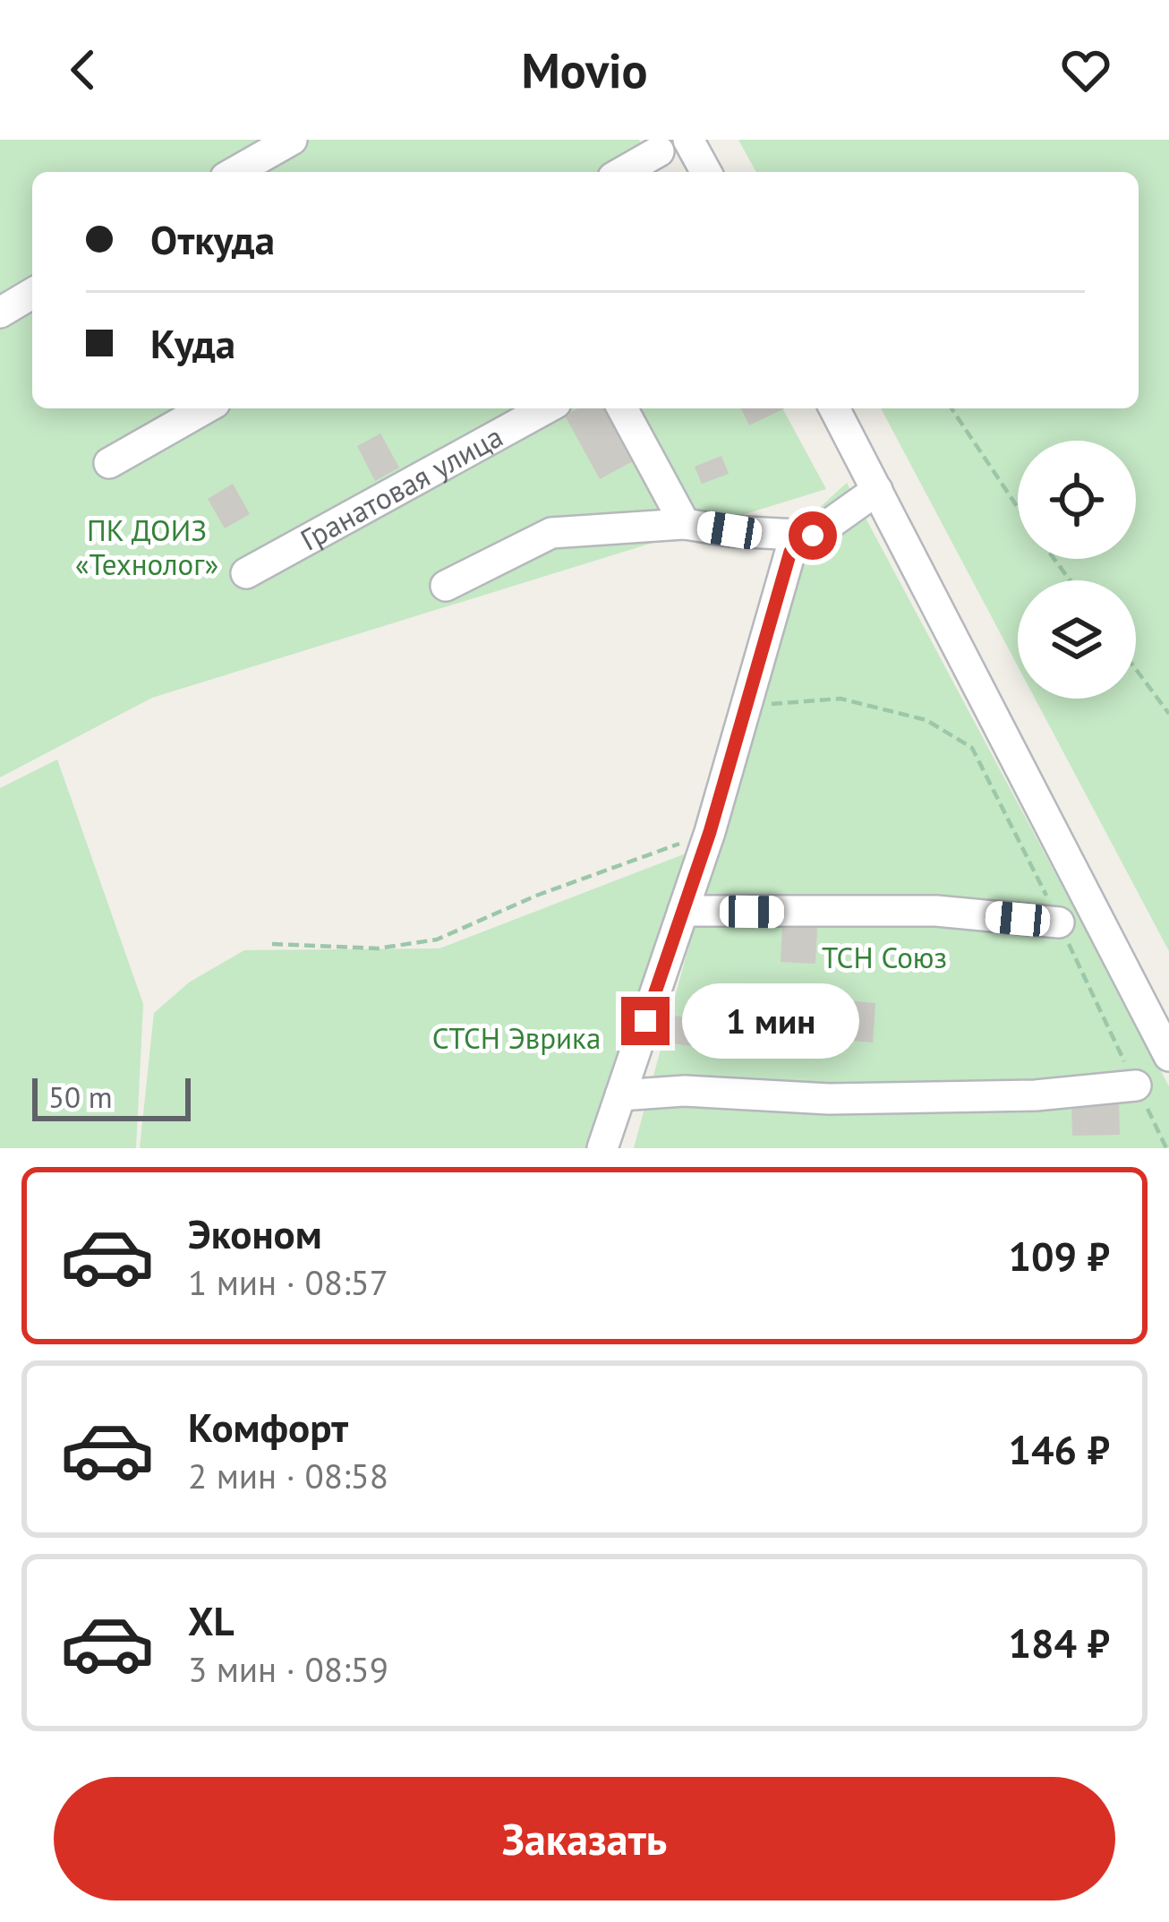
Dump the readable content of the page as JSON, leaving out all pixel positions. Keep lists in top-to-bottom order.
{
  "streets": {
    "street": ["Гранатовая улица"]
  },
  "parks": ["ПК ДОИЗ «Технолог»", "ТСН Союз", "СТСН Эврика"],
  "scale_bar": "50 m",
  "page": {
    "header": "Movio",
    "banner": ["Откуда", "Куда"],
    "bubble": "1 мин",
    "scale": "50 m",
    "list": [
      {
        "name": "Эконом",
        "note": "1 мин · 08:57",
        "value": "109 ₽"
      },
      {
        "name": "Комфорт",
        "note": "2 мин · 08:58",
        "value": "146 ₽"
      },
      {
        "name": "XL",
        "note": "3 мин · 08:59",
        "value": "184 ₽"
      }
    ],
    "buttons": "Заказать"
  }
}
